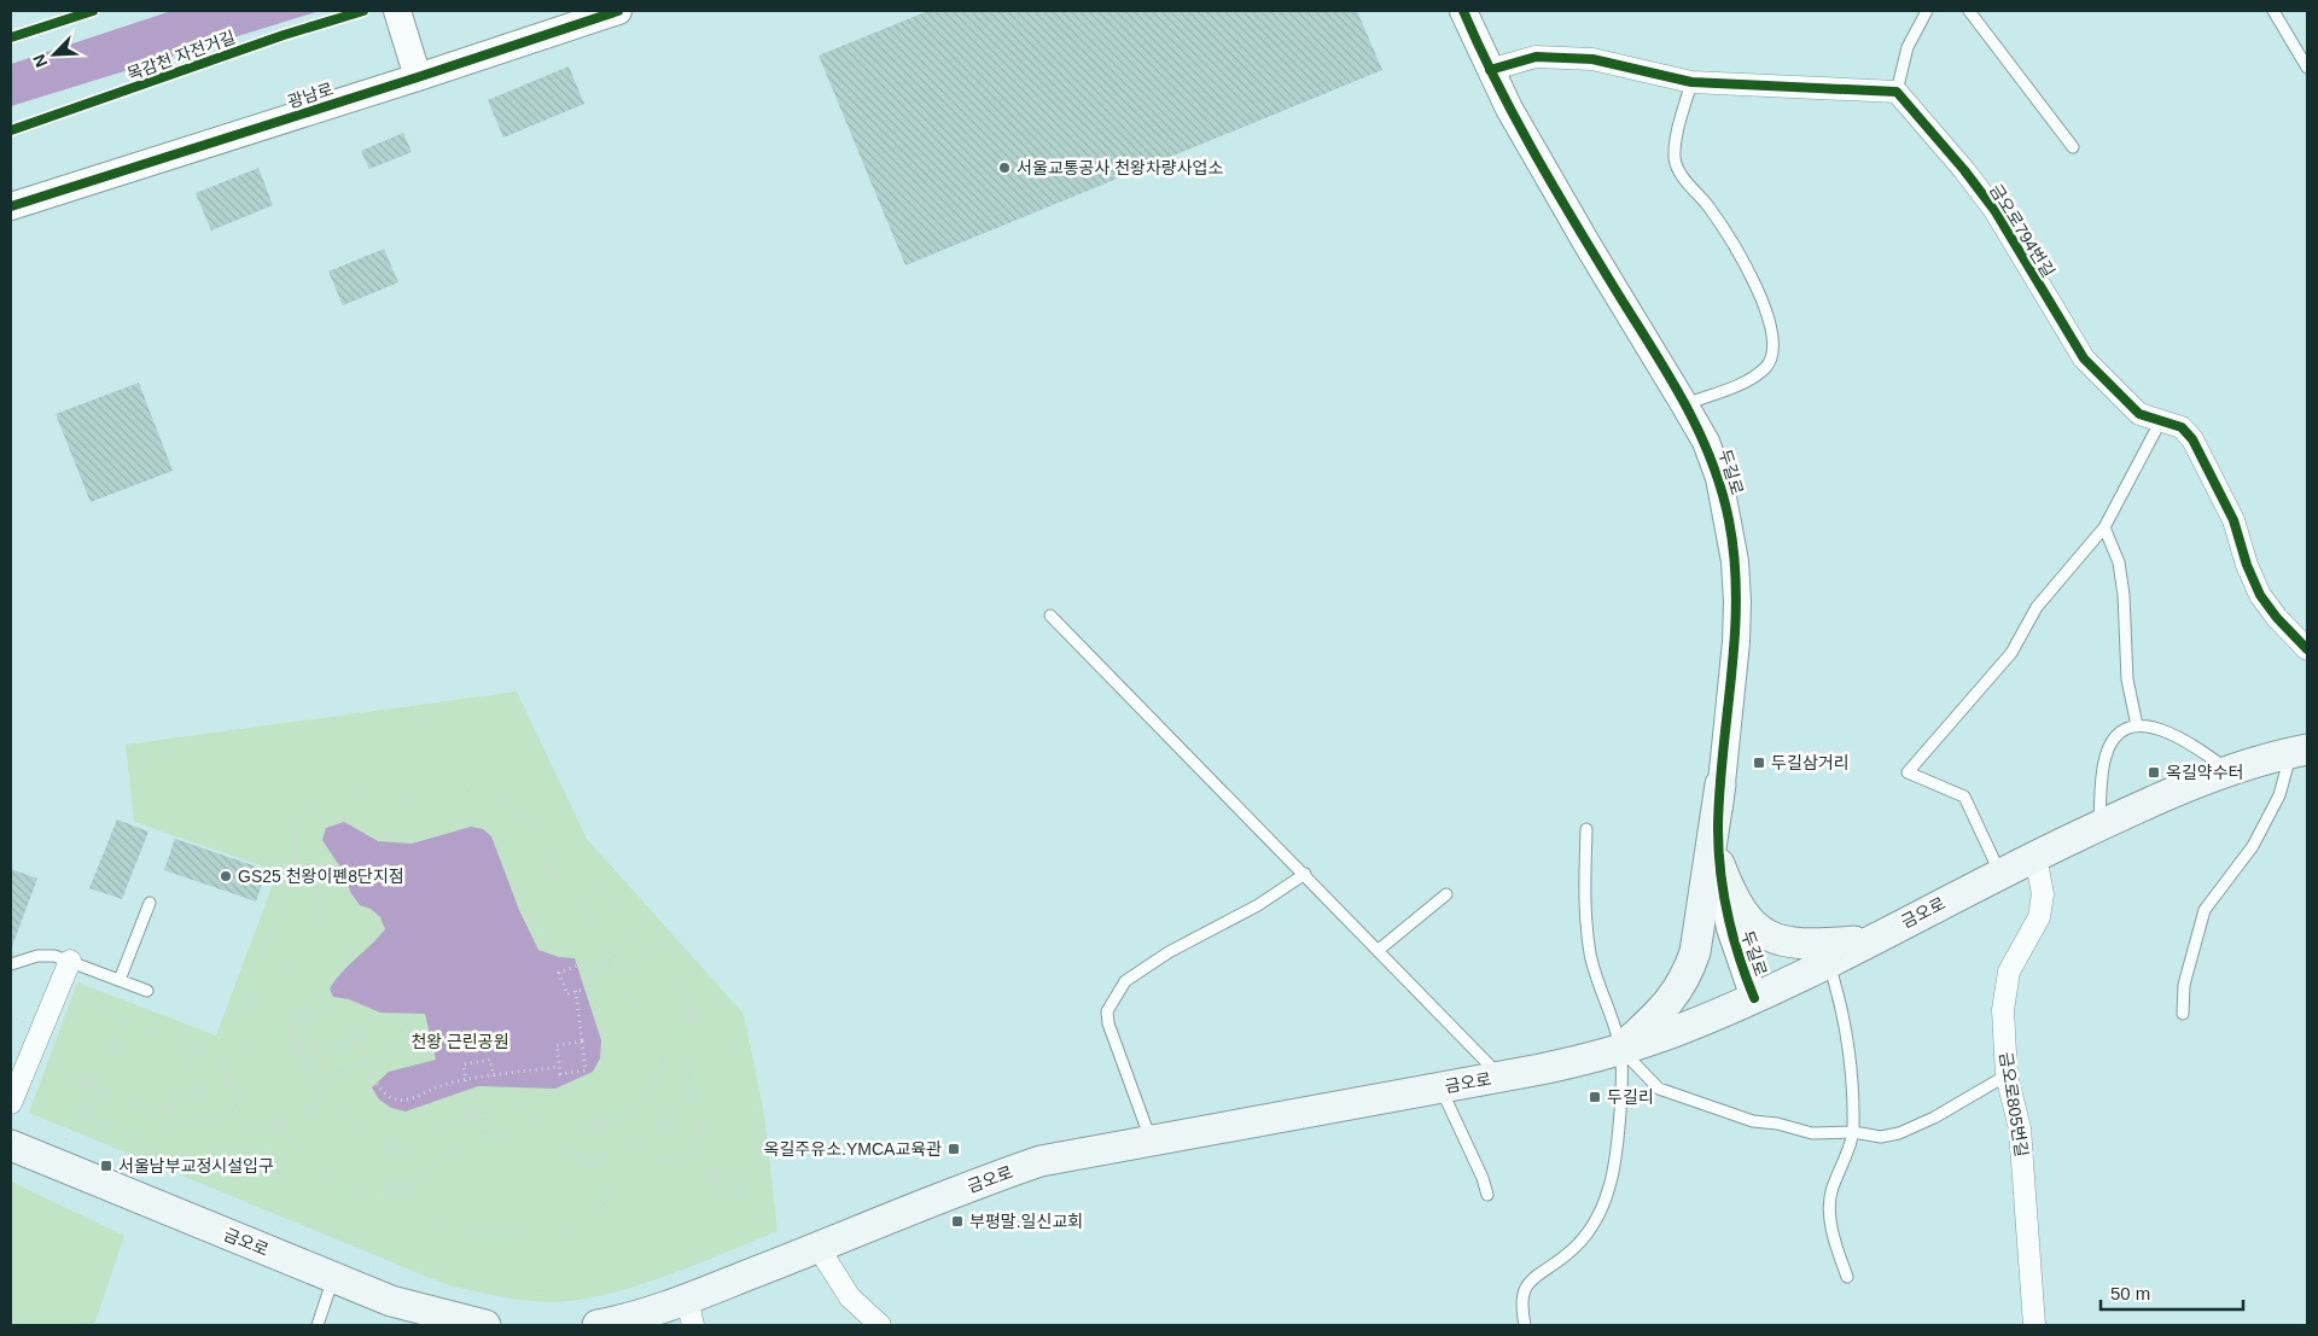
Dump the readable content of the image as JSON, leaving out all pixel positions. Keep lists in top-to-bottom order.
{
  "streets": {
    "main road": ["금오로"],
    "street": [
      "광남로",
      "금오로794번길",
      "두길로",
      "금오로805번길"
    ],
    "cycle path": ["목감천 자전거길"]
  },
  "crossings": [
    ["두길로", "금오로"],
    ["금오로", "금오로805번길"]
  ],
  "parks": ["천왕 근린공원"],
  "places": {
    "other": ["서울교통공사 천왕차량사업소", "GS25 천왕이펜8단지점"],
    "transit": [
      "두길삼거리",
      "옥길약수터",
      "두길리",
      "옥길주유소.YMCA교육관",
      "서울남부교정시설입구",
      "부평말.일신교회"
    ]
  },
  "scale_bar": "50 m",
  "north": "bottom left"
}
